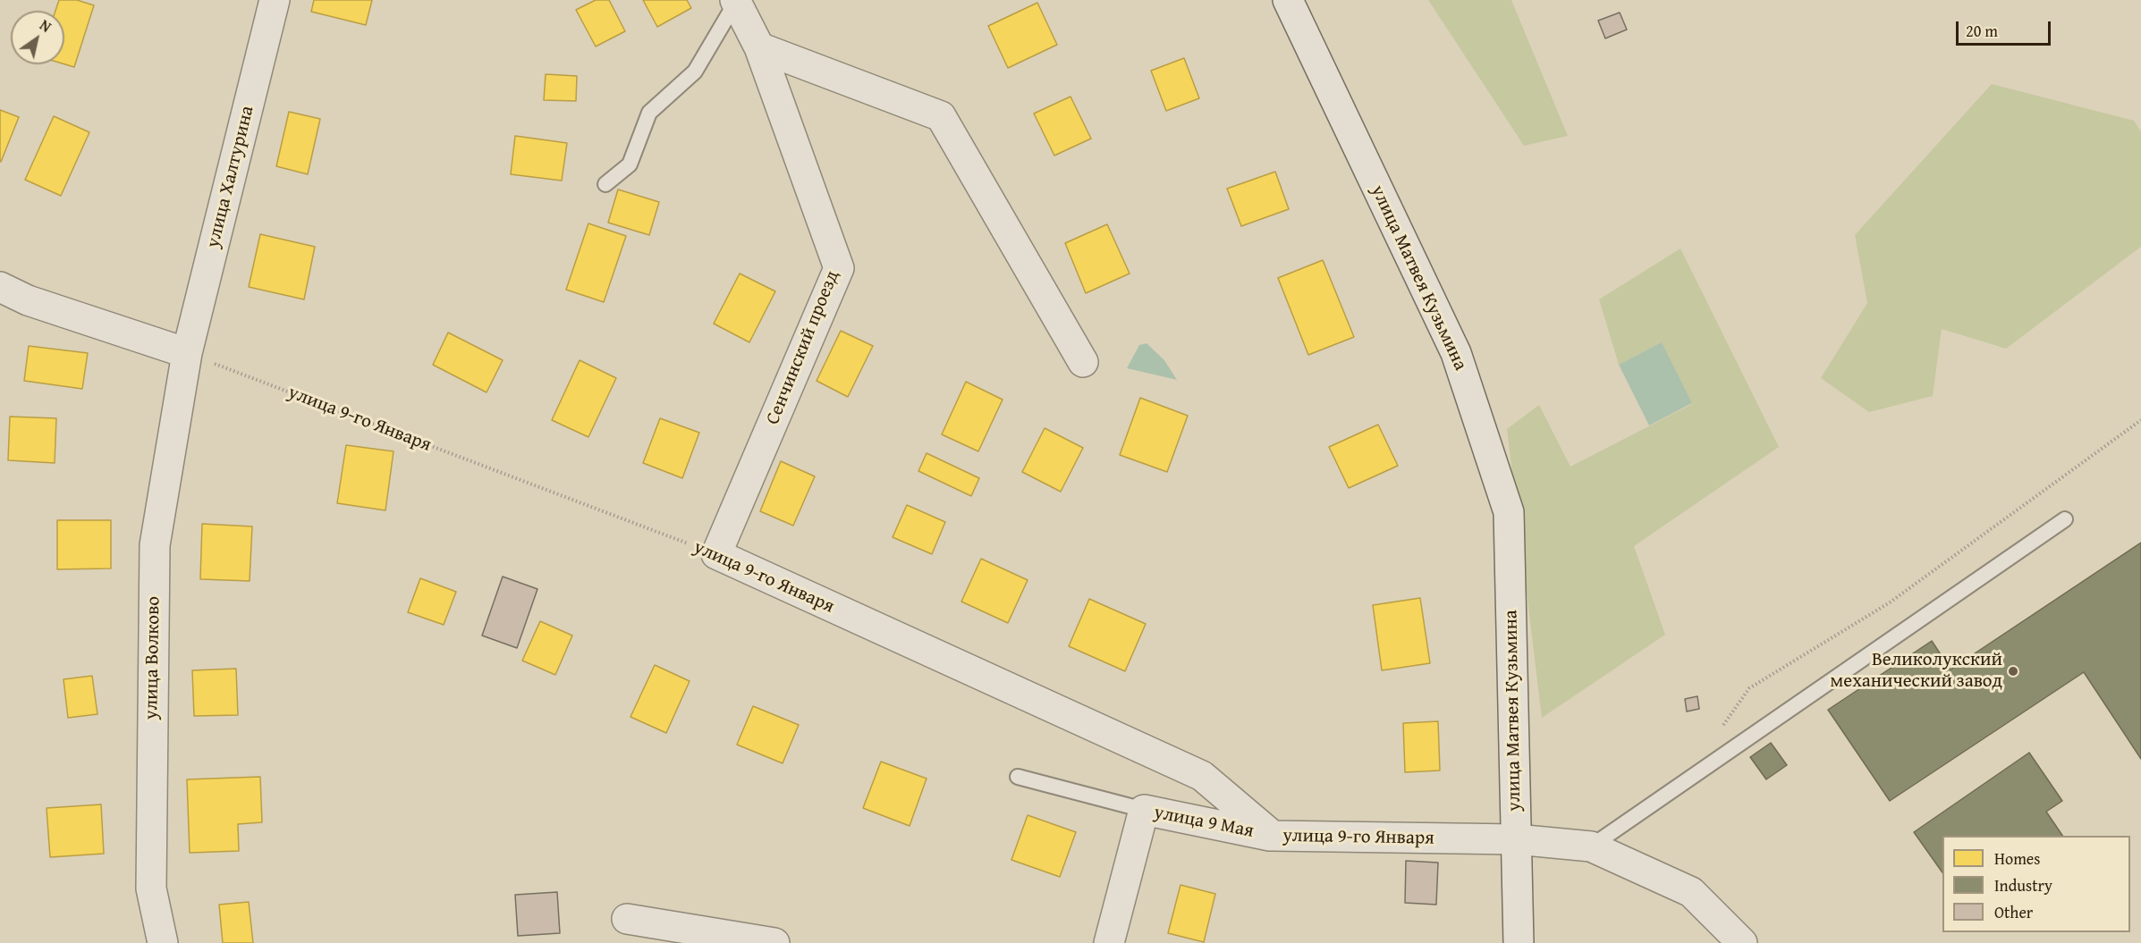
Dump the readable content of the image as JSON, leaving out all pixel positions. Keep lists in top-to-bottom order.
{
  "streets": {
    "street": [
      "улица Халтурина",
      "улица Матвея Кузьмина",
      "Сенчинский проезд",
      "улица 9-го Января",
      "улица Волково",
      "улица 9 Мая"
    ]
  },
  "crossings": [
    ["улица Халтурина", "улица 9-го Января"],
    ["улица Халтурина", "улица Волково"],
    ["улица Матвея Кузьмина", "улица 9-го Января"],
    ["Сенчинский проезд", "улица 9-го Января"],
    ["улица 9-го Января", "улица Волково"],
    ["улица 9-го Января", "улица 9 Мая"]
  ],
  "places": ["Великолукский механический завод"],
  "legend": ["Homes", "Industry", "Other"],
  "scale_bar": "20 m",
  "north": "top right"
}
